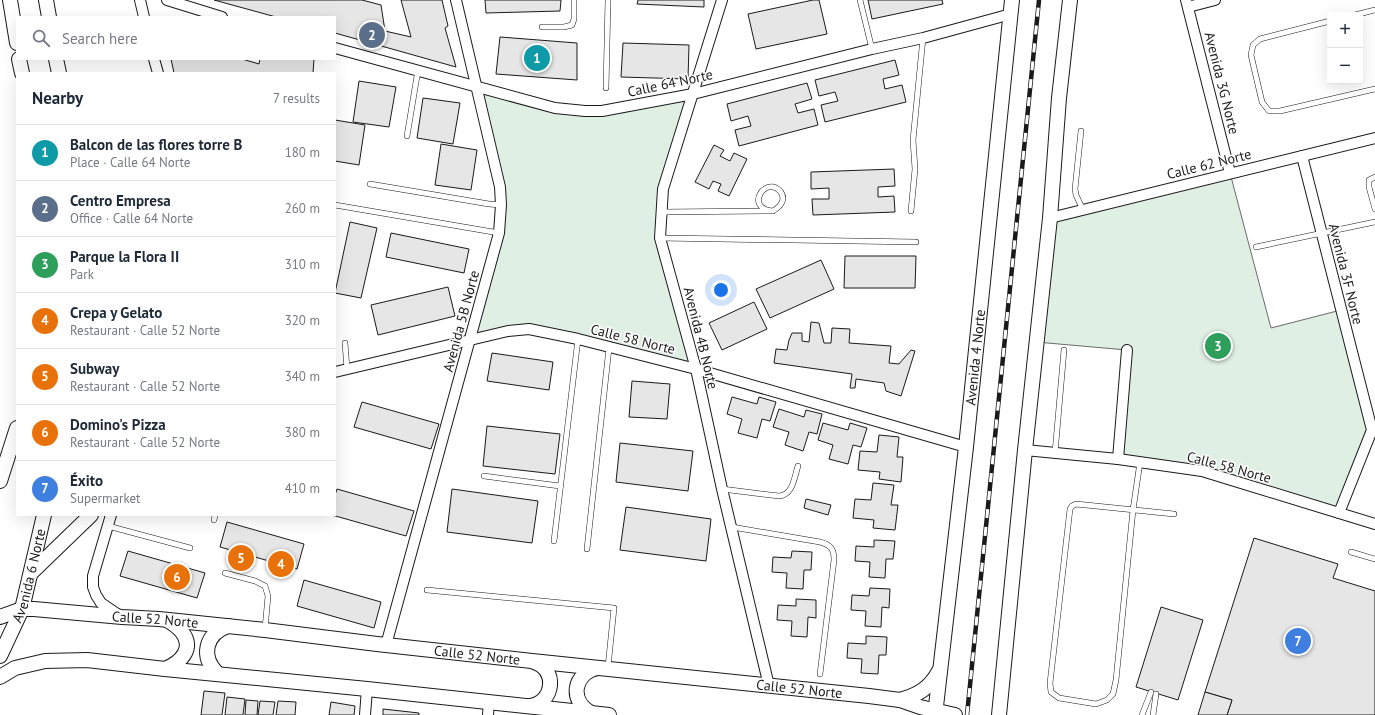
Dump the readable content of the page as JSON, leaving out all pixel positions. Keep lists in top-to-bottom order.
{
  "streets": {
    "main road": ["Avenida 4 Norte", "Avenida 6 Norte", "Calle 52 Norte"],
    "street": [
      "Calle 64 Norte",
      "Avenida 3G Norte",
      "Calle 62 Norte",
      "Avenida 3F Norte",
      "Avenida 5B Norte",
      "Avenida 4B Norte",
      "Calle 58 Norte"
    ]
  },
  "crossings": [
    ["Calle 64 Norte", "Avenida 5B Norte"],
    ["Calle 64 Norte", "Avenida 4B Norte"],
    ["Calle 64 Norte", "Avenida 4 Norte"],
    ["Avenida 3G Norte", "Calle 62 Norte"],
    ["Calle 62 Norte", "Avenida 3F Norte"],
    ["Avenida 3F Norte", "Calle 58 Norte"],
    ["Avenida 5B Norte", "Calle 58 Norte"],
    ["Avenida 5B Norte", "Calle 52 Norte"],
    ["Avenida 4B Norte", "Calle 58 Norte"],
    ["Avenida 4B Norte", "Calle 52 Norte"],
    ["Calle 58 Norte", "Avenida 4 Norte"],
    ["Avenida 4 Norte", "Calle 52 Norte"],
    ["Avenida 6 Norte", "Calle 52 Norte"]
  ],
  "page": {
    "map_buttons": ["+", "−"],
    "search": "Search here",
    "pins": [
      "2",
      "1",
      "3",
      "5",
      "4",
      "6",
      "7"
    ],
    "heading": ["Nearby", "7 results"],
    "list": [
      {
        "mark": "1",
        "name": "Balcon de las flores torre B",
        "note": "Place · Calle 64 Norte",
        "value": "180 m"
      },
      {
        "mark": "2",
        "name": "Centro Empresa",
        "note": "Office · Calle 64 Norte",
        "value": "260 m"
      },
      {
        "mark": "3",
        "name": "Parque la Flora II",
        "note": "Park",
        "value": "310 m"
      },
      {
        "mark": "4",
        "name": "Crepa y Gelato",
        "note": "Restaurant · Calle 52 Norte",
        "value": "320 m"
      },
      {
        "mark": "5",
        "name": "Subway",
        "note": "Restaurant · Calle 52 Norte",
        "value": "340 m"
      },
      {
        "mark": "6",
        "name": "Domino's Pizza",
        "note": "Restaurant · Calle 52 Norte",
        "value": "380 m"
      },
      {
        "mark": "7",
        "name": "Éxito",
        "note": "Supermarket",
        "value": "410 m"
      }
    ]
  }
}
